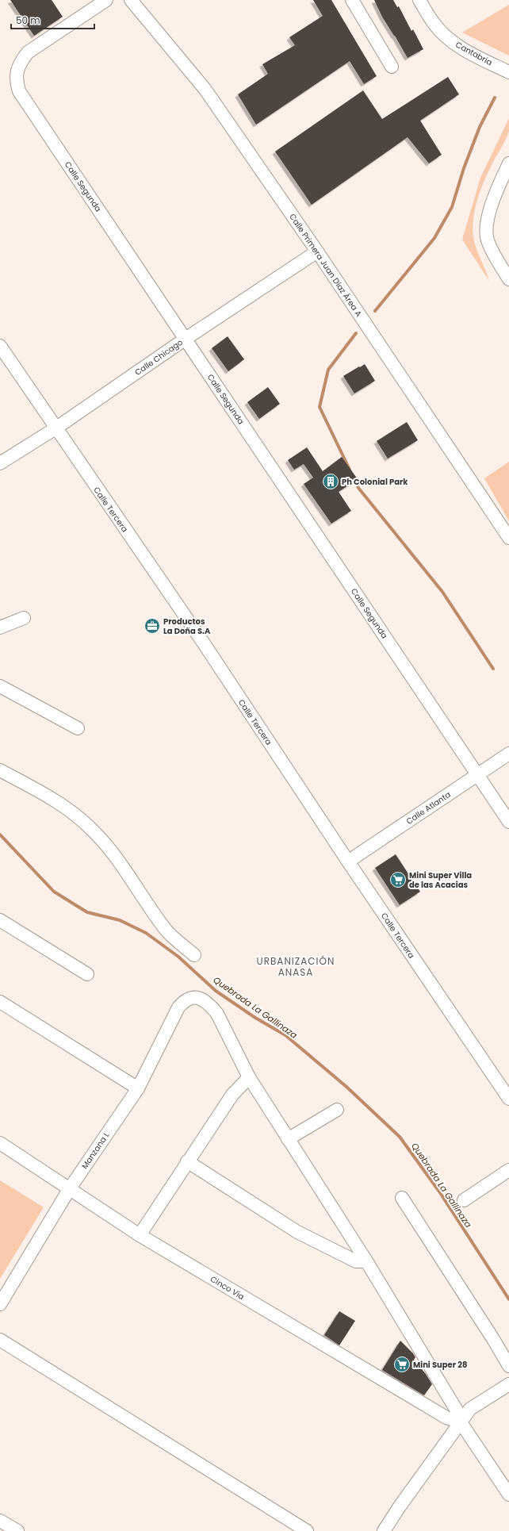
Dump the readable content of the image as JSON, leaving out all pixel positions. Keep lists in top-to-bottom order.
{
  "streets": {
    "street": [
      "Cantabria",
      "Calle Segunda",
      "Calle Primera Juan Díaz Área A",
      "Calle Chicago",
      "Calle Tercera",
      "Calle Atlanta",
      "Manzana L",
      "Cinco Vía"
    ]
  },
  "crossings": [
    ["Calle Segunda", "Calle Chicago"],
    ["Calle Segunda", "Calle Atlanta"],
    ["Calle Primera Juan Díaz Área A", "Calle Chicago"],
    ["Calle Chicago", "Calle Tercera"],
    ["Calle Tercera", "Calle Atlanta"],
    ["Manzana L", "Cinco Vía"]
  ],
  "districts": ["URBANIZACIÓN ANASA"],
  "water": ["Quebrada La Gallinaza"],
  "places": {
    "building": ["Ph Colonial Park"],
    "office": ["Productos La Doña S.A"],
    "supermarket": ["Mini Super Villa de las Acacias", "Mini Super 28"]
  },
  "scale_bar": "50 m"
}
